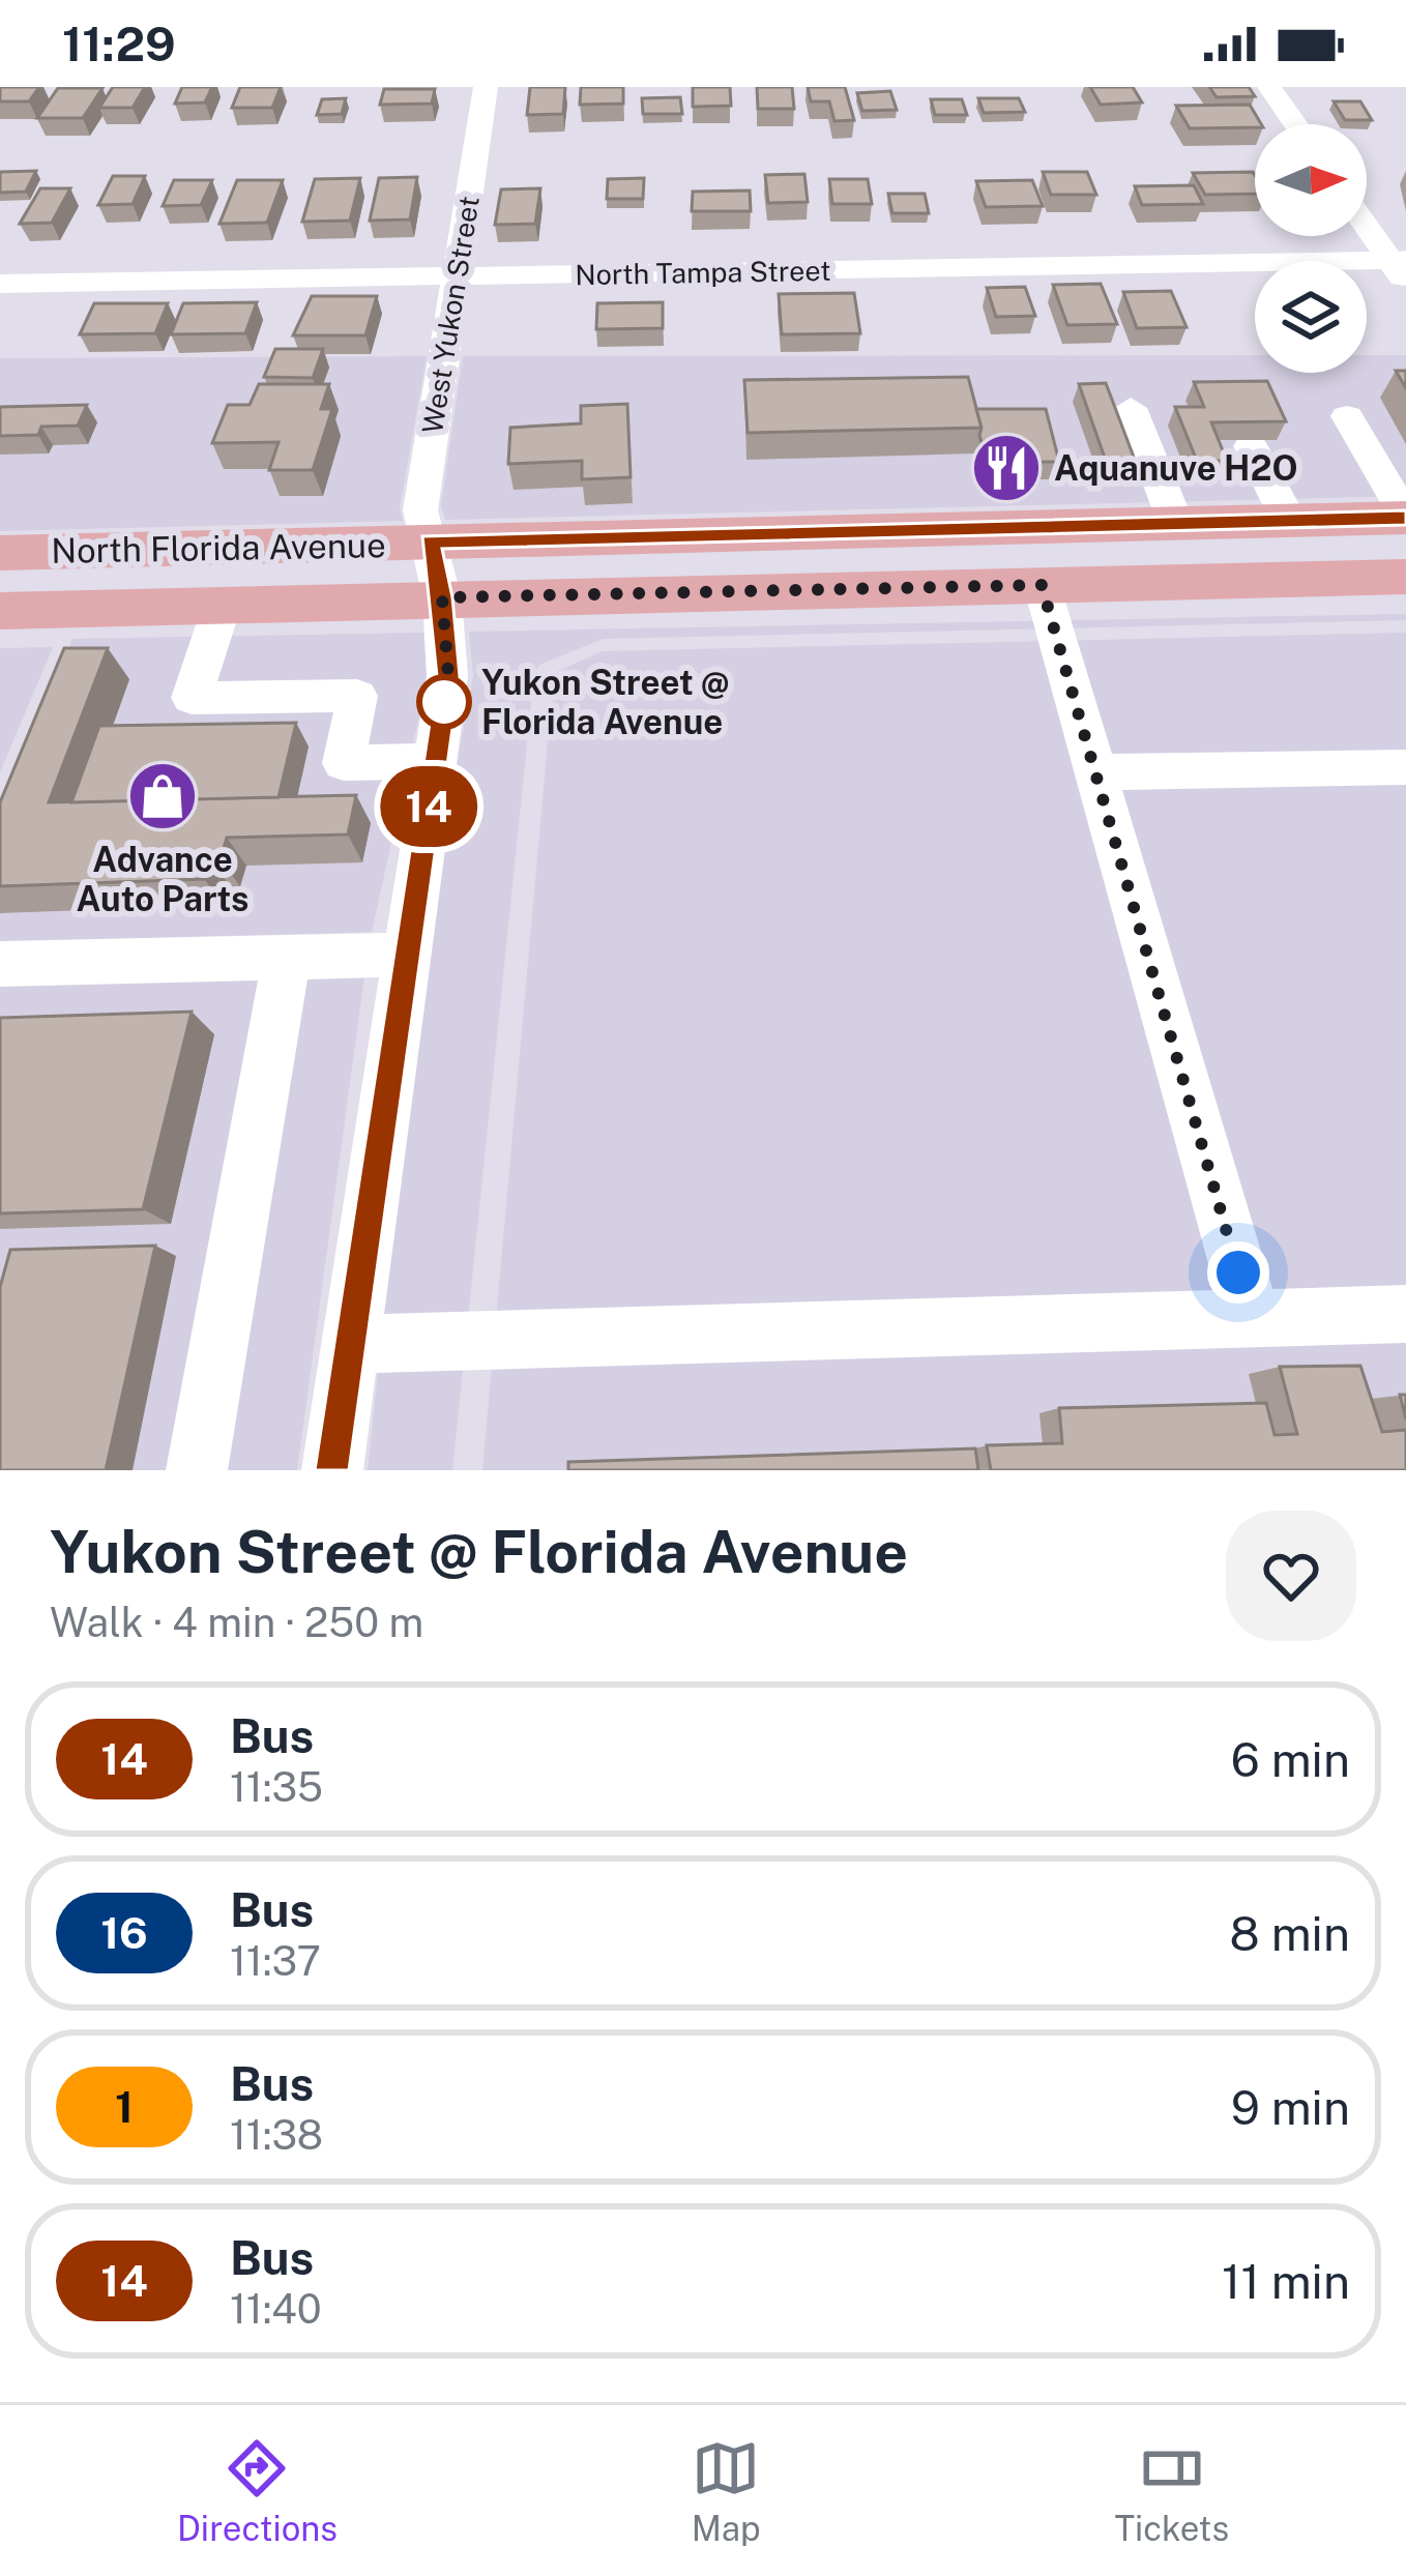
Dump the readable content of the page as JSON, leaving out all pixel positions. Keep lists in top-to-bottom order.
{
  "streets": {
    "main road": ["North Florida Avenue"],
    "street": ["North Tampa Street", "West Yukon Street"]
  },
  "crossings": [
    ["North Tampa Street", "West Yukon Street"],
    ["West Yukon Street", "North Florida Avenue"]
  ],
  "places": {
    "restaurant": ["Aquanuve H2O"],
    "other": ["Yukon Street @ Florida Avenue"],
    "shop": ["Advance Auto Parts"]
  },
  "lines": ["bus line 14"],
  "north": "right",
  "page": {
    "status": "11:29",
    "on_map": "14",
    "heading": ["Yukon Street @ Florida Avenue", "Walk · 4 min · 250 m"],
    "list": [
      {
        "mark": "14",
        "name": "Bus",
        "note": "11:35",
        "value": "6 min"
      },
      {
        "mark": "16",
        "name": "Bus",
        "note": "11:37",
        "value": "8 min"
      },
      {
        "mark": "1",
        "name": "Bus",
        "note": "11:38",
        "value": "9 min"
      },
      {
        "mark": "14",
        "name": "Bus",
        "note": "11:40",
        "value": "11 min"
      }
    ],
    "tabs": ["Directions", "Map", "Tickets"]
  }
}
